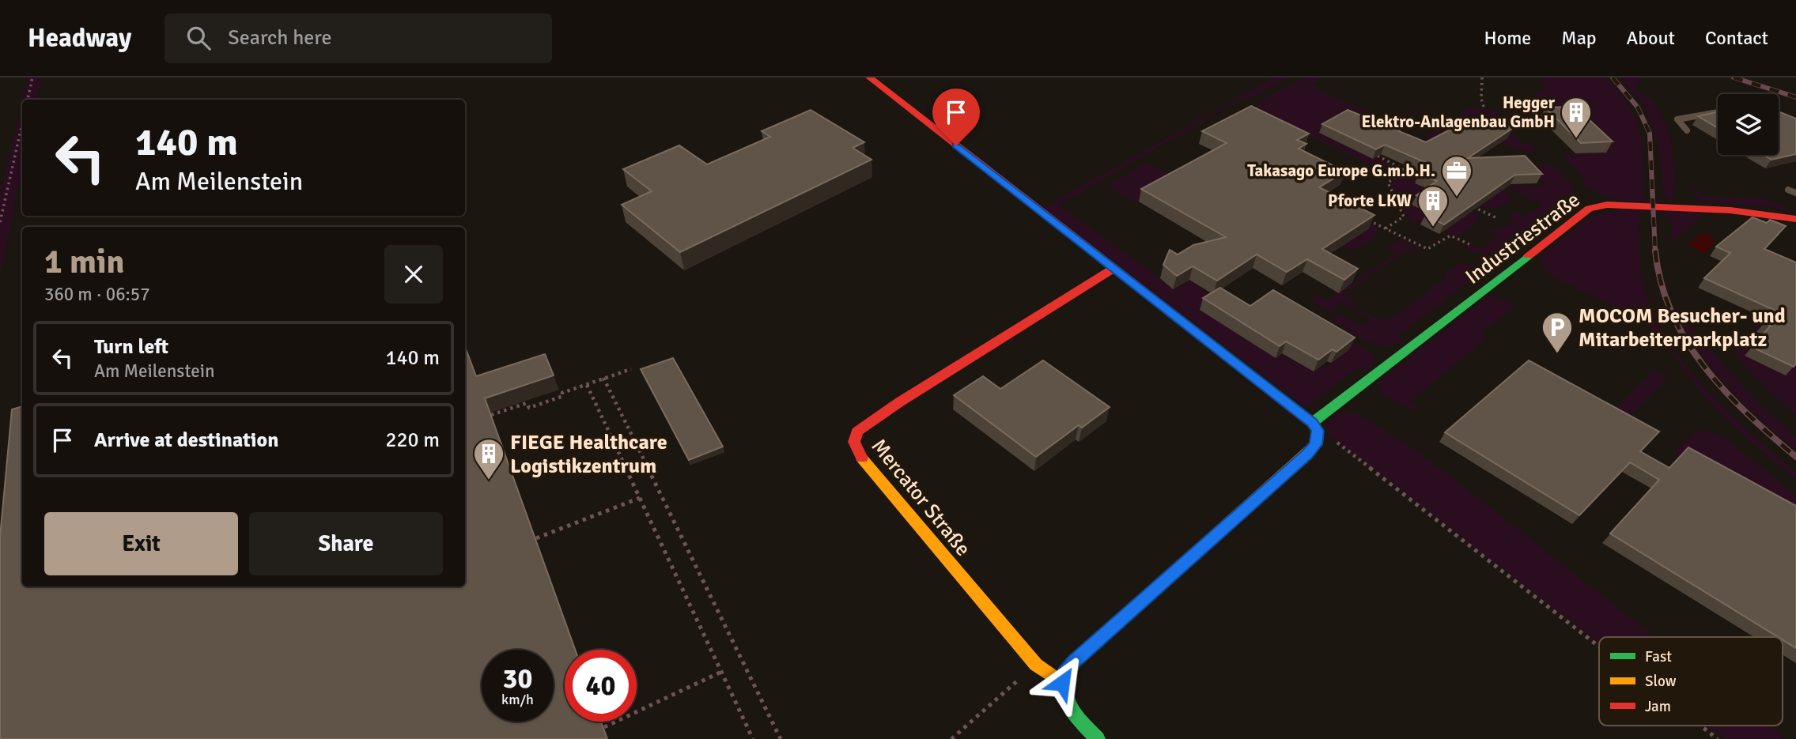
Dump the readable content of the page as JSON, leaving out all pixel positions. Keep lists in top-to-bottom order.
{
  "streets": {
    "street": ["Industriestraße", "Mercator Straße"]
  },
  "places": {
    "building": ["Hegger Elektro-Anlagenbau GmbH", "Pforte LKW", "FIEGE Healthcare Logistikzentrum"],
    "office": ["Takasago Europe G.m.b.H."],
    "parking": ["MOCOM Besucher- und Mitarbeiterparkplatz"]
  },
  "legend": ["Fast", "Slow", "Jam"],
  "page": {
    "header": "Headway",
    "search": "Search here",
    "nav": [
      "Home",
      "Map",
      "About",
      "Contact"
    ],
    "turn": ["140 m", "Am Meilenstein"],
    "heading": ["1 min", "360 m · 06:57"],
    "list": [
      {
        "name": "Turn left",
        "note": "Am Meilenstein",
        "value": "140 m"
      },
      {
        "name": "Arrive at destination",
        "value": "220 m"
      }
    ],
    "buttons": ["Exit", "Share"],
    "speed": "30 km/h",
    "limit": "40"
  }
}
